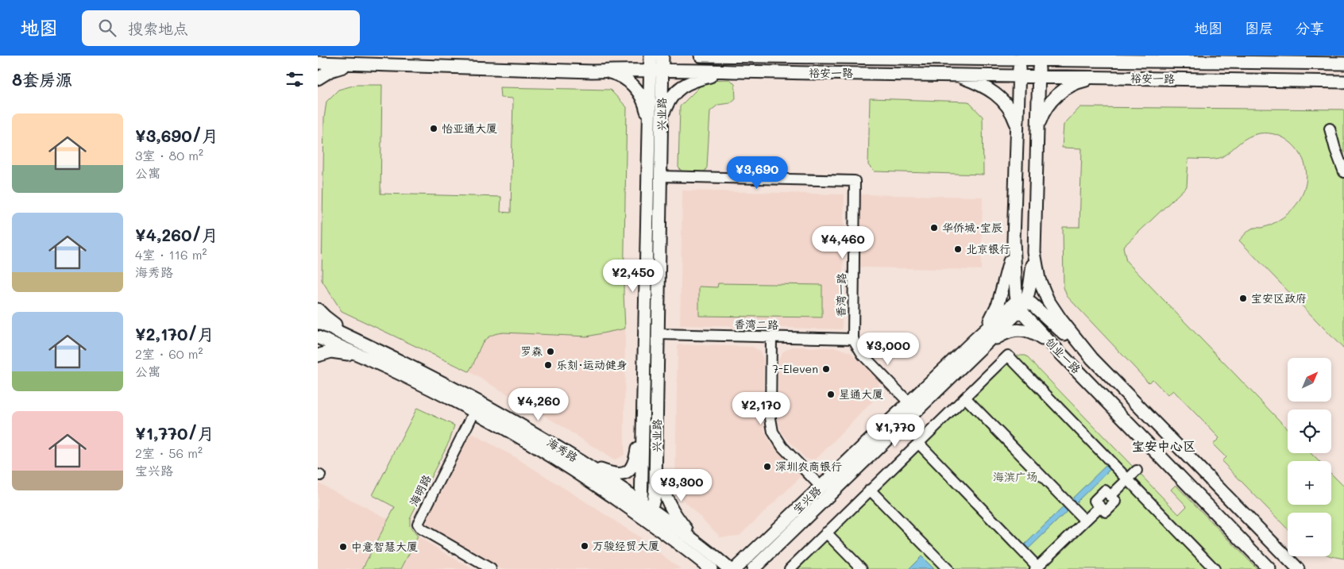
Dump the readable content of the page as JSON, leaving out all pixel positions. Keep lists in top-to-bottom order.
{
  "streets": {
    "main road": [
      "裕安一路",
      "兴业路",
      "创业一路",
      "海秀路",
      "宝兴路"
    ],
    "street": ["香湾一路", "香湾二路", "海明路"]
  },
  "crossings": [
    ["裕安一路", "兴业路"],
    ["裕安一路", "创业一路"],
    ["兴业路", "香湾一路"],
    ["兴业路", "香湾二路"],
    ["兴业路", "海秀路"],
    ["香湾一路", "香湾二路"],
    ["创业一路", "宝兴路"],
    ["海秀路", "海明路"]
  ],
  "districts": ["宝安中心区"],
  "parks": ["海滨广场"],
  "places": [
    "怡亚通大厦",
    "华侨城·宝辰",
    "北京银行",
    "宝安区政府",
    "罗森",
    "乐刻·运动健身",
    "7-Eleven",
    "星通大厦",
    "深圳农商银行",
    "万骏经贸大厦",
    "中意智慧大厦"
  ],
  "north": "top right",
  "page": {
    "header": "地图",
    "search": "搜索地点",
    "nav": ["地图", "图层", "分享"],
    "heading": "8套房源",
    "list": [
      {
        "name": "¥3,690/月",
        "note": "3室 · 80 m² · 公寓"
      },
      {
        "name": "¥4,260/月",
        "note": "4室 · 116 m² · 海秀路"
      },
      {
        "name": "¥2,170/月",
        "note": "2室 · 60 m² · 公寓"
      },
      {
        "name": "¥1,770/月",
        "note": "2室 · 56 m² · 宝兴路"
      }
    ],
    "price": [
      "¥3,690",
      "¥4,460",
      "¥2,450",
      "¥3,000",
      "¥4,260",
      "¥2,170",
      "¥1,770",
      "¥3,300"
    ],
    "map_buttons": ["+", "−"]
  }
}
